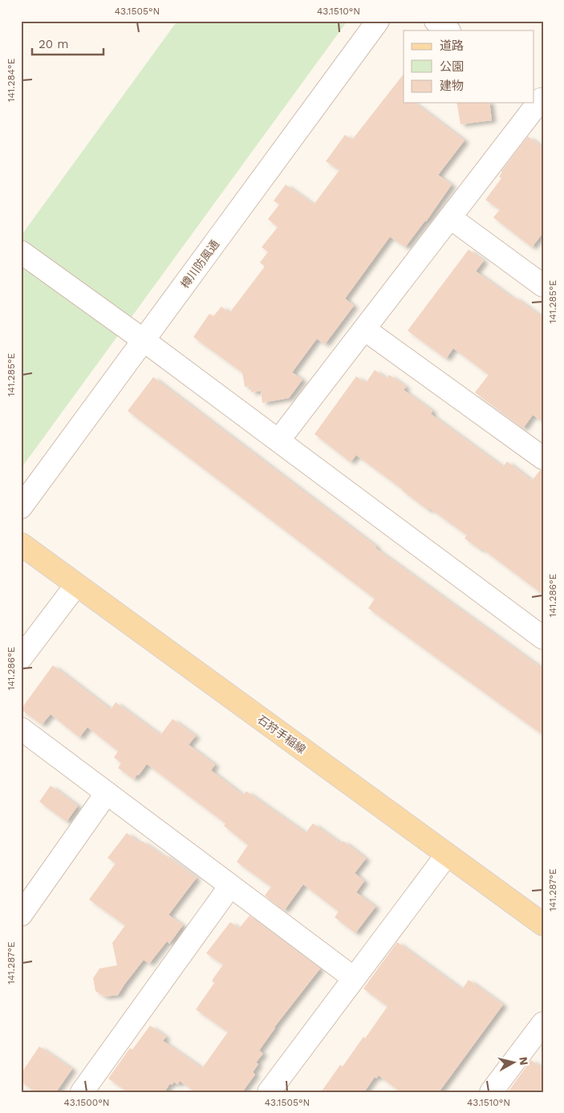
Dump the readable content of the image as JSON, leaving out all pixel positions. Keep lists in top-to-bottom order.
{
  "streets": {
    "main road": ["石狩手稲線"],
    "street": ["樽川防風通"]
  },
  "legend": ["道路", "公園", "建物"],
  "scale_bar": "20 m",
  "north": "right",
  "coordinates": [
    "43.1505°N",
    "43.1510°N",
    "141.284°E",
    "141.285°E",
    "141.286°E",
    "141.287°E",
    "43.1500°N"
  ]
}
